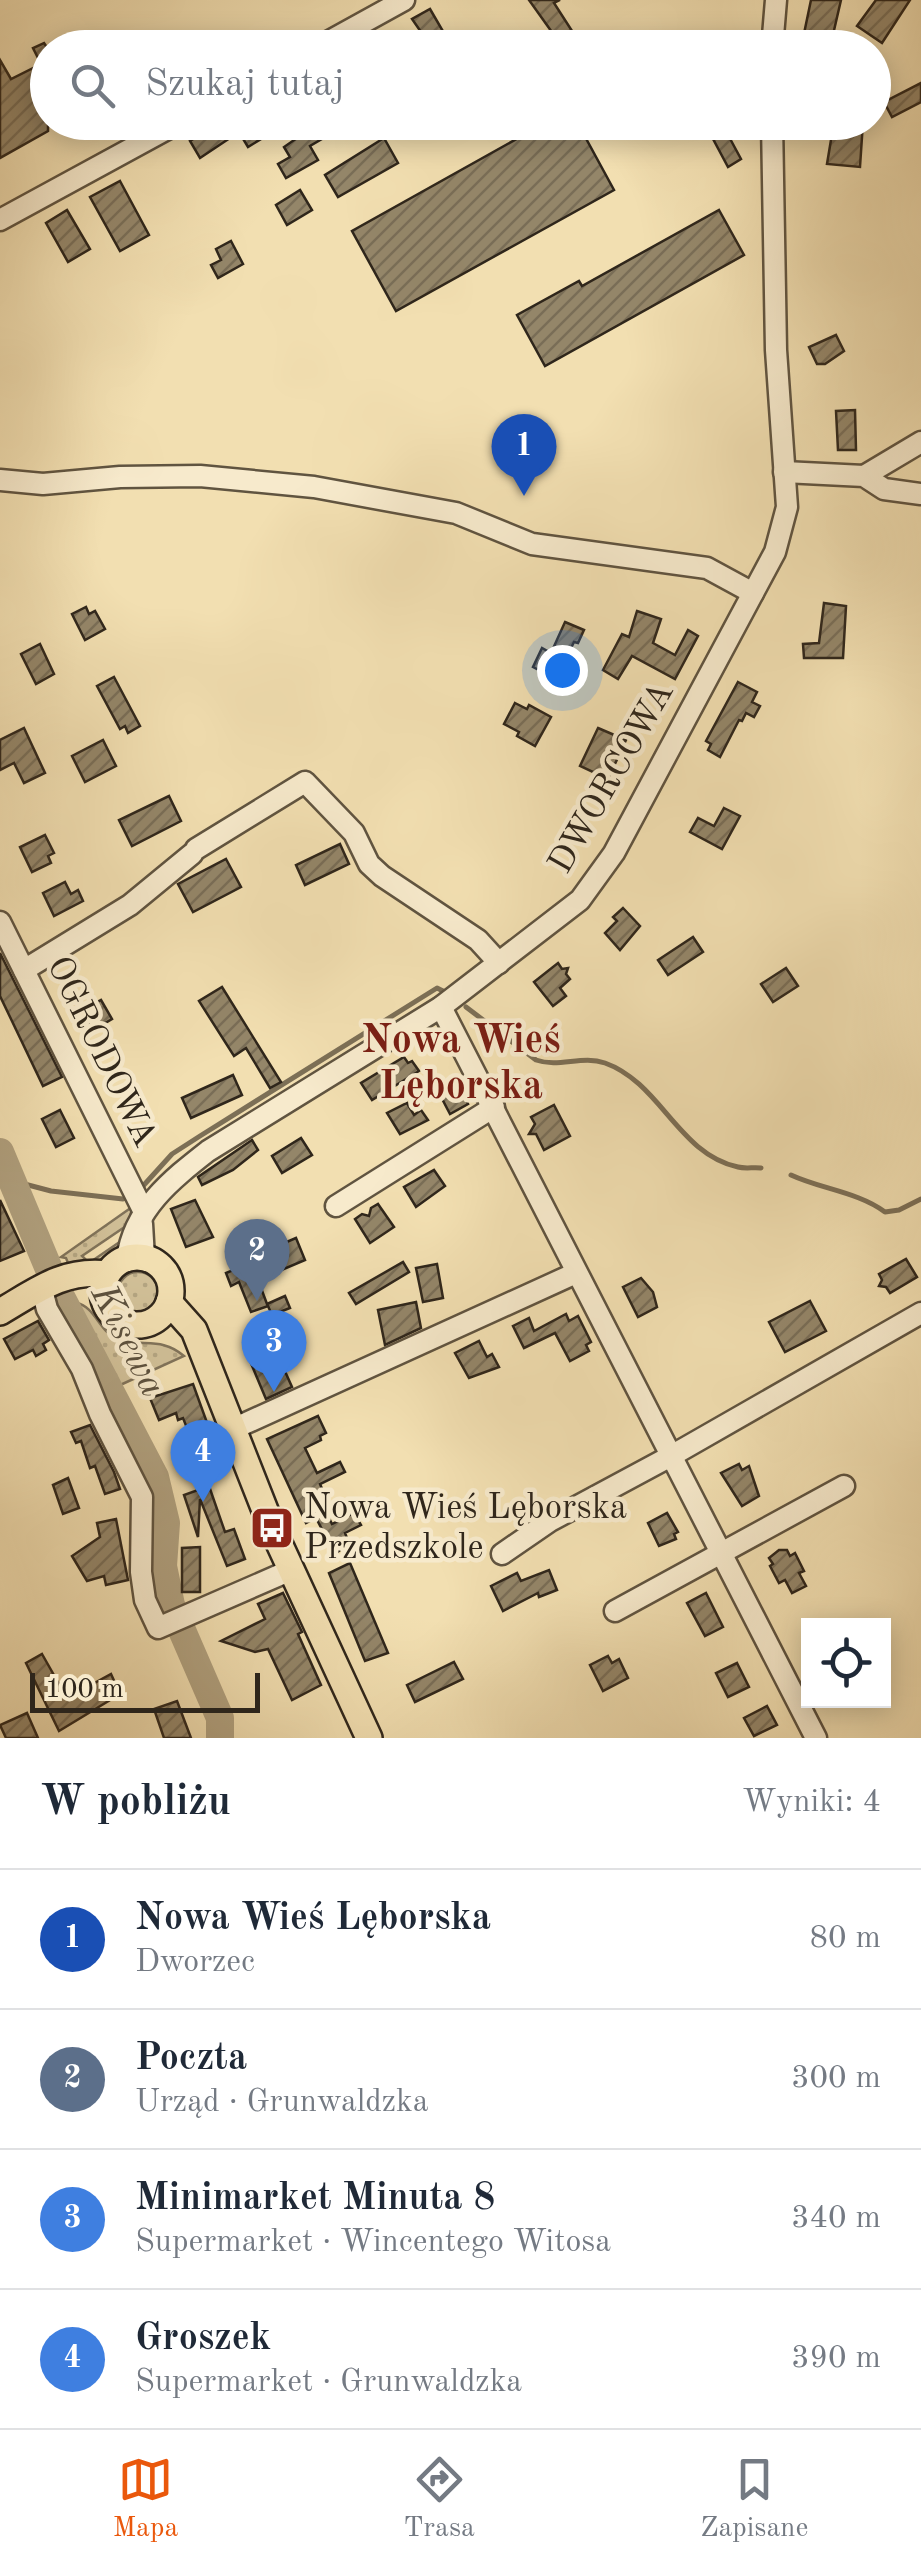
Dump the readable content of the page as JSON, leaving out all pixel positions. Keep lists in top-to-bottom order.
{
  "streets": {
    "street": ["DWORCOWA", "OGRODOWA"]
  },
  "crossings": [
    ["DWORCOWA", "OGRODOWA"]
  ],
  "districts": ["Nowa Wieś Lęborska"],
  "water": ["Kisewa"],
  "places": {
    "bus stop": ["Nowa Wieś Lęborska Przedszkole"]
  },
  "scale_bar": "100 m",
  "page": {
    "search": "Szukaj tutaj",
    "pins": [
      "1",
      "2",
      "3",
      "4"
    ],
    "scale": "100 m",
    "heading": ["W pobliżu", "Wyniki: 4"],
    "list": [
      {
        "mark": "1",
        "name": "Nowa Wieś Lęborska",
        "note": "Dworzec",
        "value": "80 m"
      },
      {
        "mark": "2",
        "name": "Poczta",
        "note": "Urząd · Grunwaldzka",
        "value": "300 m"
      },
      {
        "mark": "3",
        "name": "Minimarket Minuta 8",
        "note": "Supermarket · Wincentego Witosa",
        "value": "340 m"
      },
      {
        "mark": "4",
        "name": "Groszek",
        "note": "Supermarket · Grunwaldzka",
        "value": "390 m"
      }
    ],
    "nav": ["Mapa", "Trasa", "Zapisane"]
  }
}
